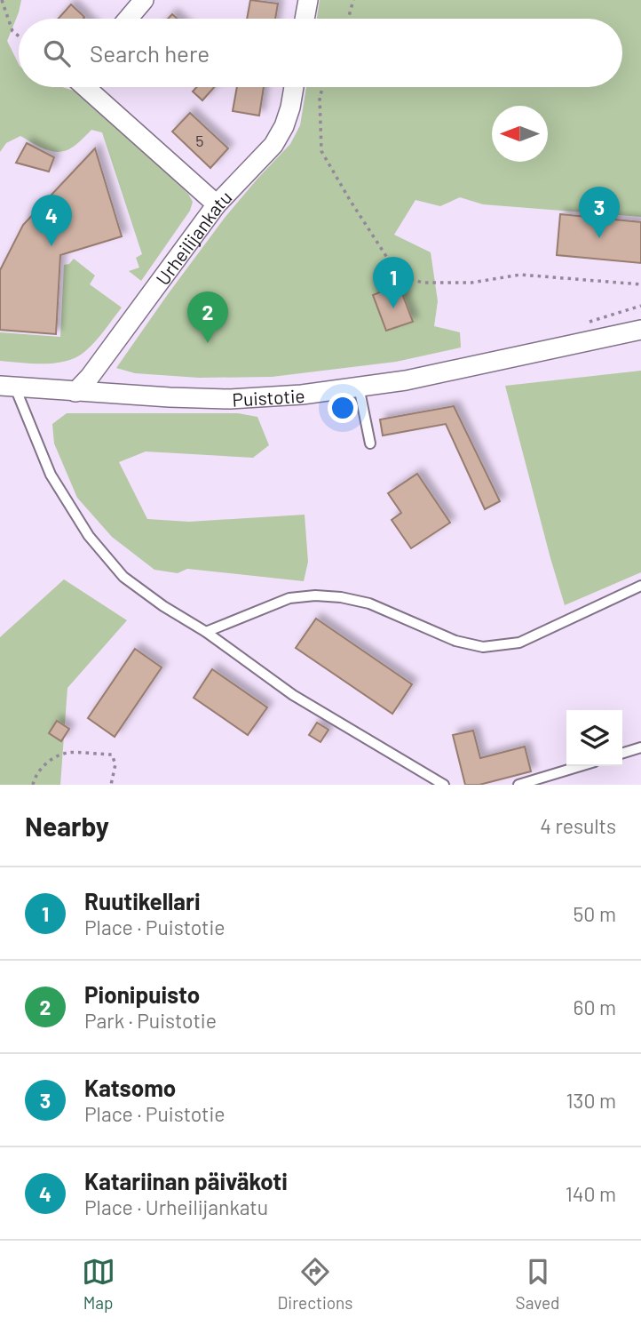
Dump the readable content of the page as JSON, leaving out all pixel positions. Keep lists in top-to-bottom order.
{
  "streets": {
    "street": ["Urheilijankatu", "Puistotie"]
  },
  "crossings": [
    ["Urheilijankatu", "Puistotie"]
  ],
  "house_numbers": ["5"],
  "north": "left",
  "page": {
    "search": "Search here",
    "pins": [
      "3",
      "4",
      "1",
      "2"
    ],
    "heading": ["Nearby", "4 results"],
    "list": [
      {
        "mark": "1",
        "name": "Ruutikellari",
        "note": "Place · Puistotie",
        "value": "50 m"
      },
      {
        "mark": "2",
        "name": "Pionipuisto",
        "note": "Park · Puistotie",
        "value": "60 m"
      },
      {
        "mark": "3",
        "name": "Katsomo",
        "note": "Place · Puistotie",
        "value": "130 m"
      },
      {
        "mark": "4",
        "name": "Katariinan päiväkoti",
        "note": "Place · Urheilijankatu",
        "value": "140 m"
      }
    ],
    "nav": ["Map", "Directions", "Saved"]
  }
}
